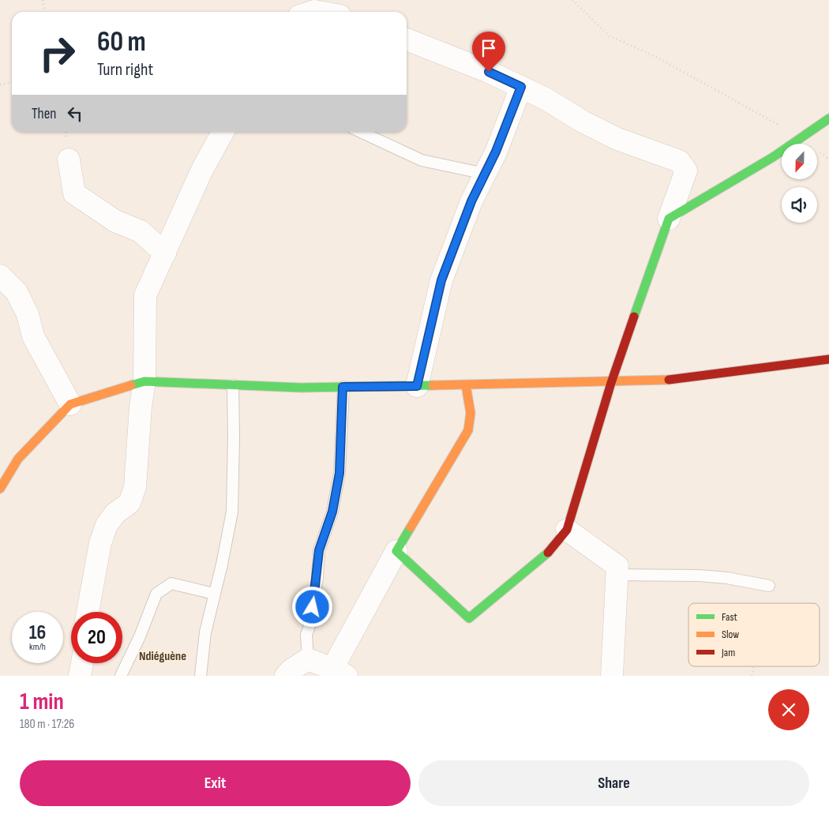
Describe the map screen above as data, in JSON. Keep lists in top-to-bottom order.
{
  "districts": ["Ndiéguène"],
  "legend": ["Fast", "Slow", "Jam"],
  "north": "bottom",
  "page": {
    "turn": ["60 m", "Turn right"],
    "then": "Then",
    "speed": "16 km/h",
    "limit": "20",
    "heading": ["1 min", "180 m · 17:26"],
    "buttons": ["Exit", "Share"]
  }
}
